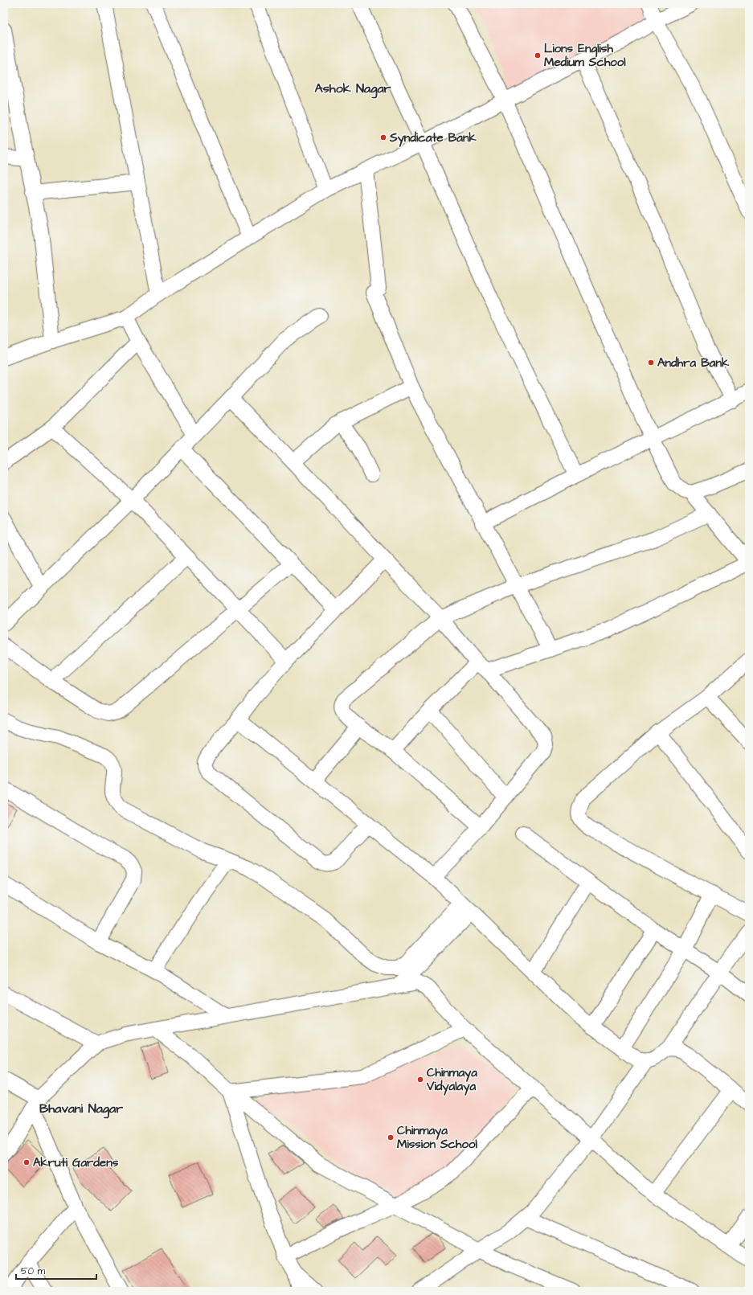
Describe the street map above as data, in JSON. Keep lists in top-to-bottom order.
{
  "districts": ["Ashok Nagar", "Bhavani Nagar"],
  "places": [
    "Lions English Medium School",
    "Syndicate Bank",
    "Andhra Bank",
    "Chinmaya Vidyalaya",
    "Chinmaya Mission School",
    "Akruti Gardens"
  ],
  "scale_bar": "50 m"
}
